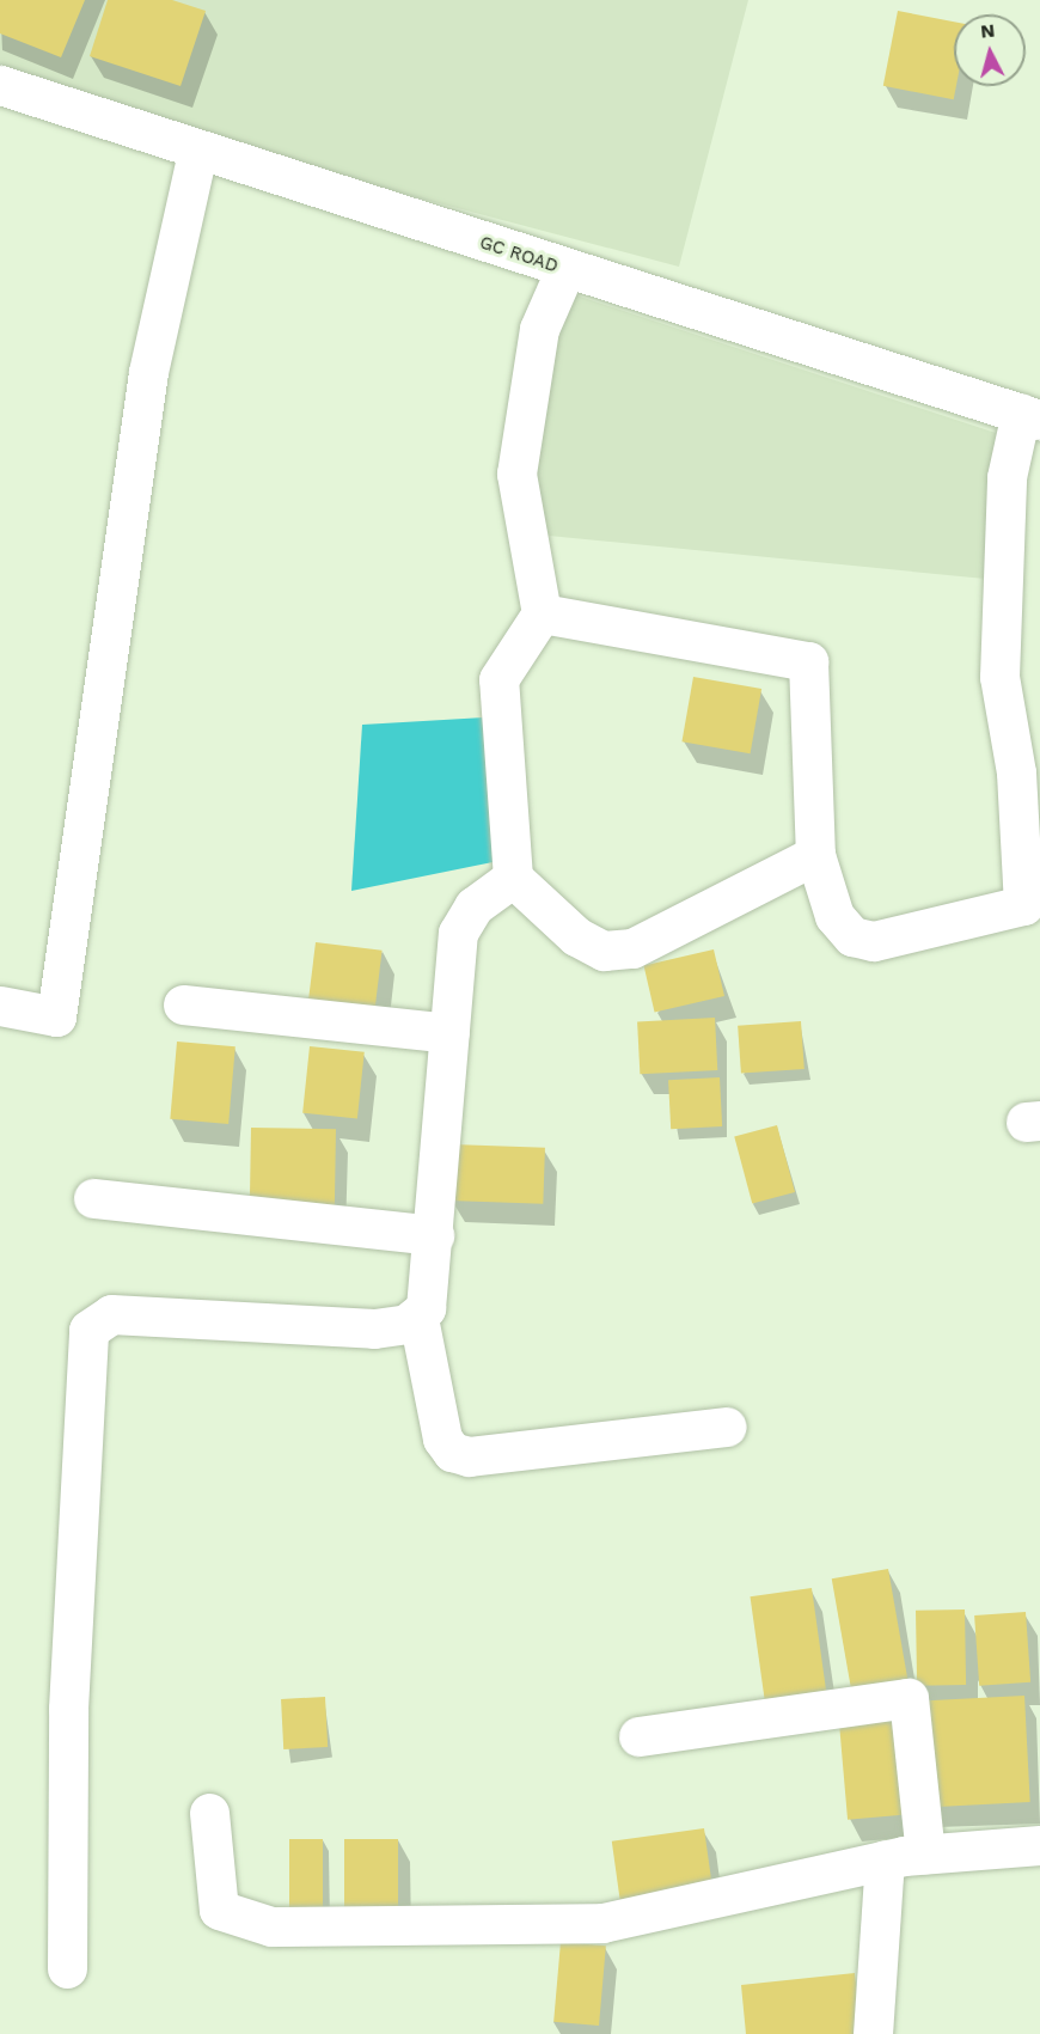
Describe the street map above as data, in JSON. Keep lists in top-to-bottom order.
{
  "streets": {
    "street": ["GC ROAD"]
  },
  "north": "top"
}
